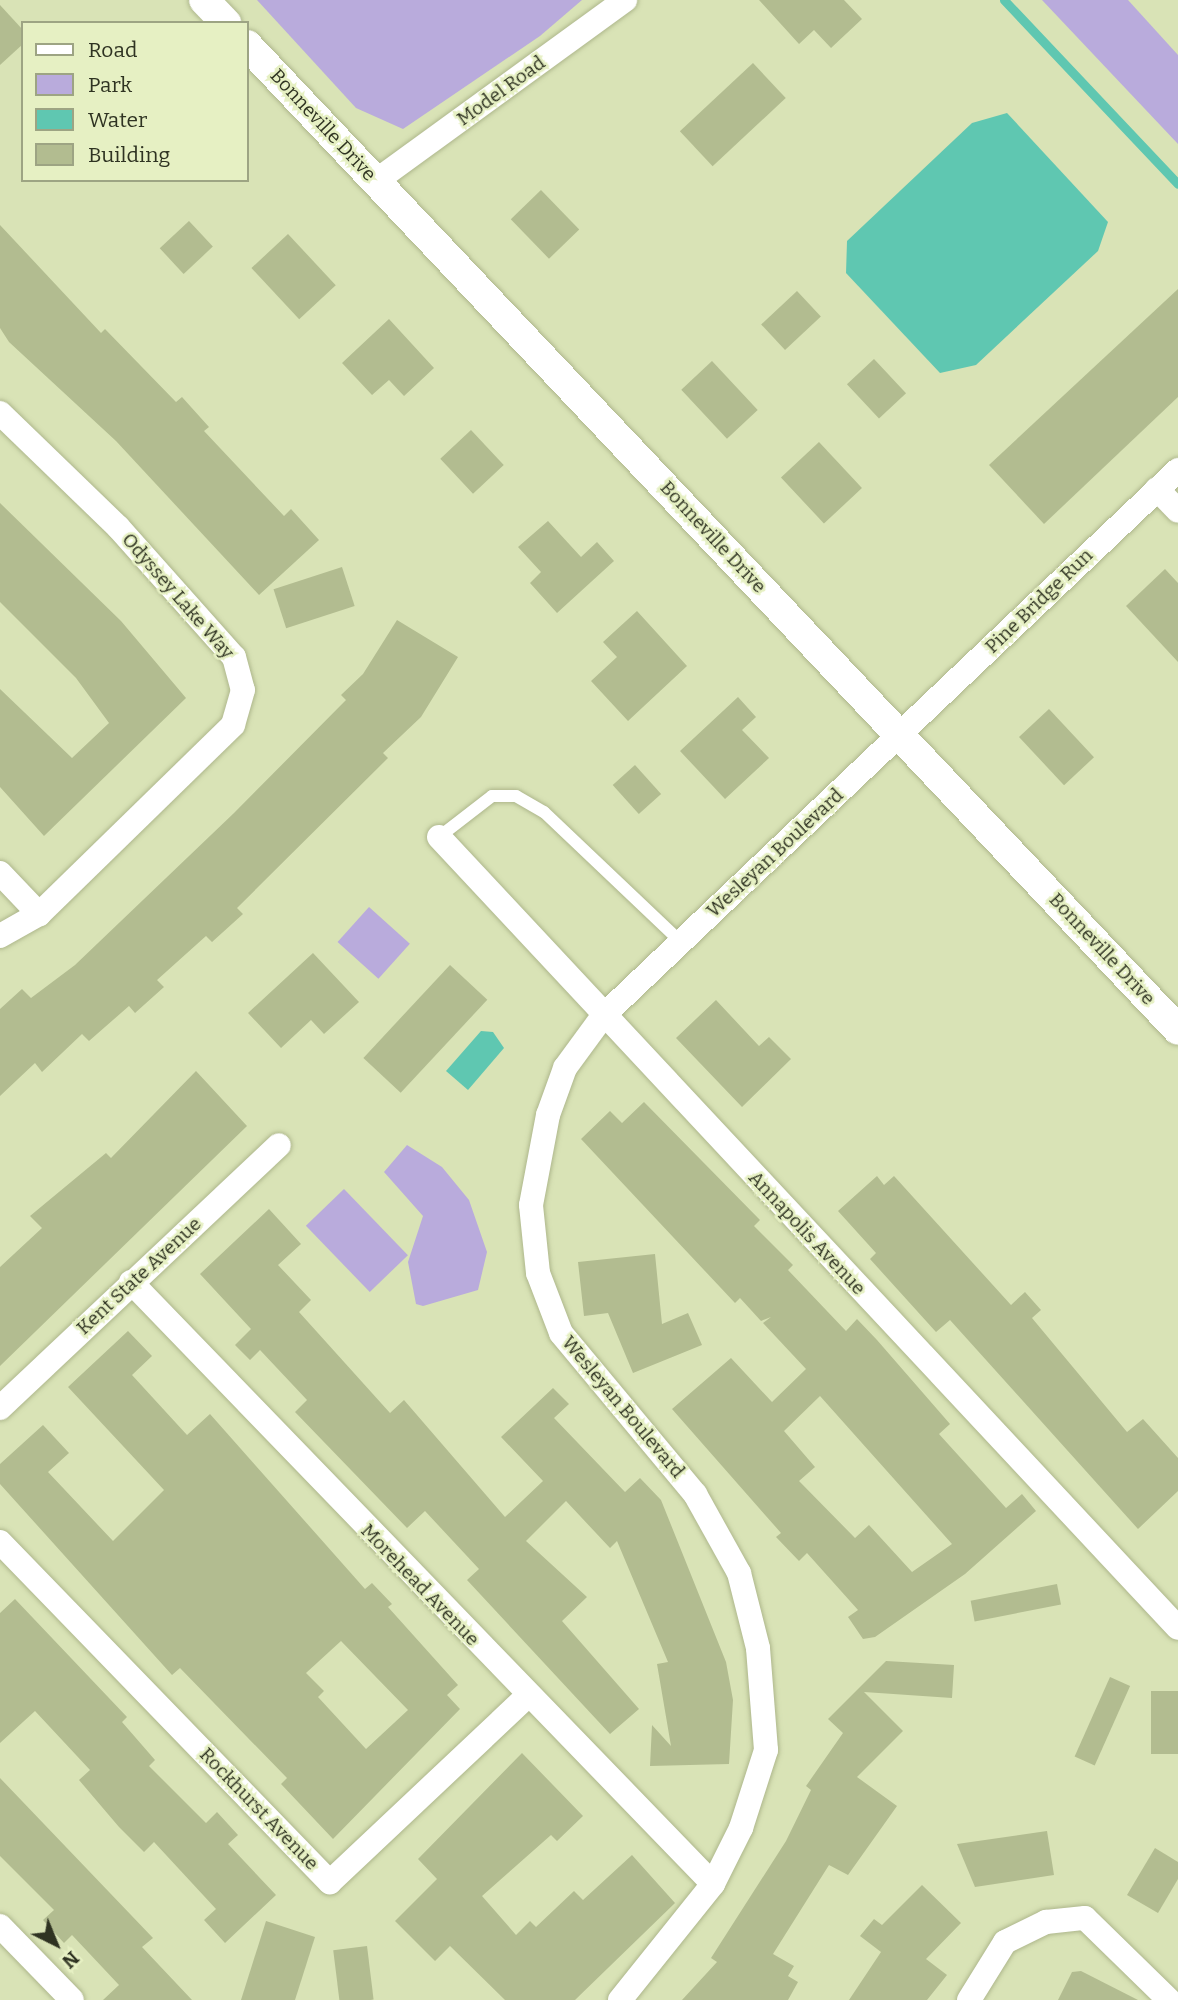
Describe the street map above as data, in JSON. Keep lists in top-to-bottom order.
{
  "streets": {
    "street": [
      "Model Road",
      "Bonneville Drive",
      "Odyssey Lake Way",
      "Pine Bridge Run",
      "Wesleyan Boulevard",
      "Annapolis Avenue",
      "Kent State Avenue",
      "Morehead Avenue",
      "Rockhurst Avenue"
    ]
  },
  "crossings": [
    ["Model Road", "Bonneville Drive"],
    ["Bonneville Drive", "Pine Bridge Run"],
    ["Bonneville Drive", "Wesleyan Boulevard"],
    ["Pine Bridge Run", "Wesleyan Boulevard"],
    ["Wesleyan Boulevard", "Annapolis Avenue"],
    ["Wesleyan Boulevard", "Morehead Avenue"],
    ["Kent State Avenue", "Morehead Avenue"],
    ["Morehead Avenue", "Rockhurst Avenue"]
  ],
  "legend": [
    "Road",
    "Park",
    "Water",
    "Building"
  ],
  "north": "bottom right"
}
